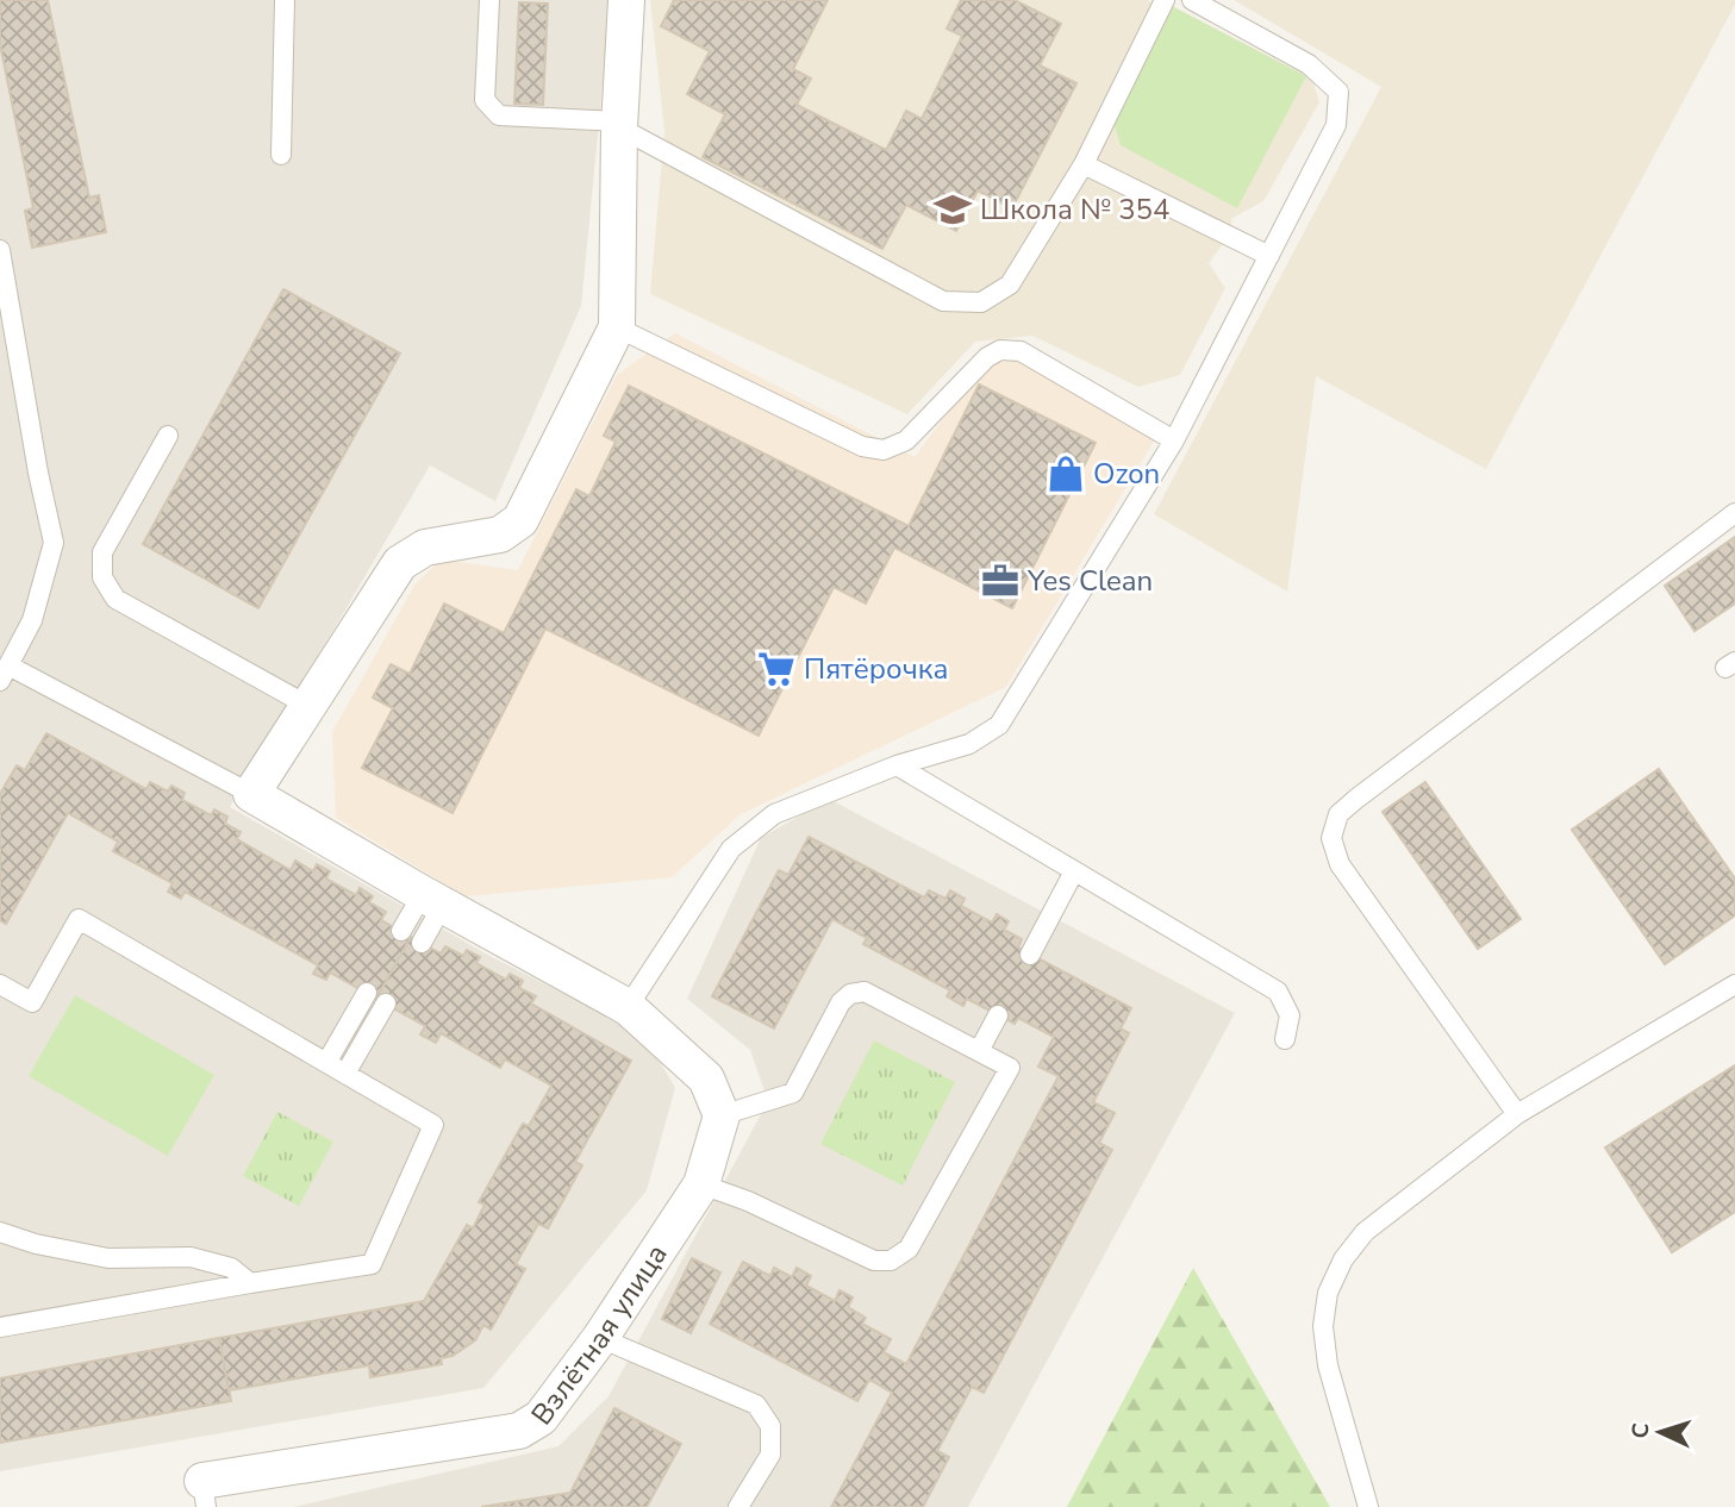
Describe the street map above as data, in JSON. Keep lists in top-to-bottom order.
{
  "streets": {
    "street": ["Взлётная улица"]
  },
  "places": {
    "school or university": ["Школа № 354"],
    "shop": ["Ozon"],
    "office": ["Yes Clean"],
    "supermarket": ["Пятёрочка"]
  },
  "north": "left"
}
